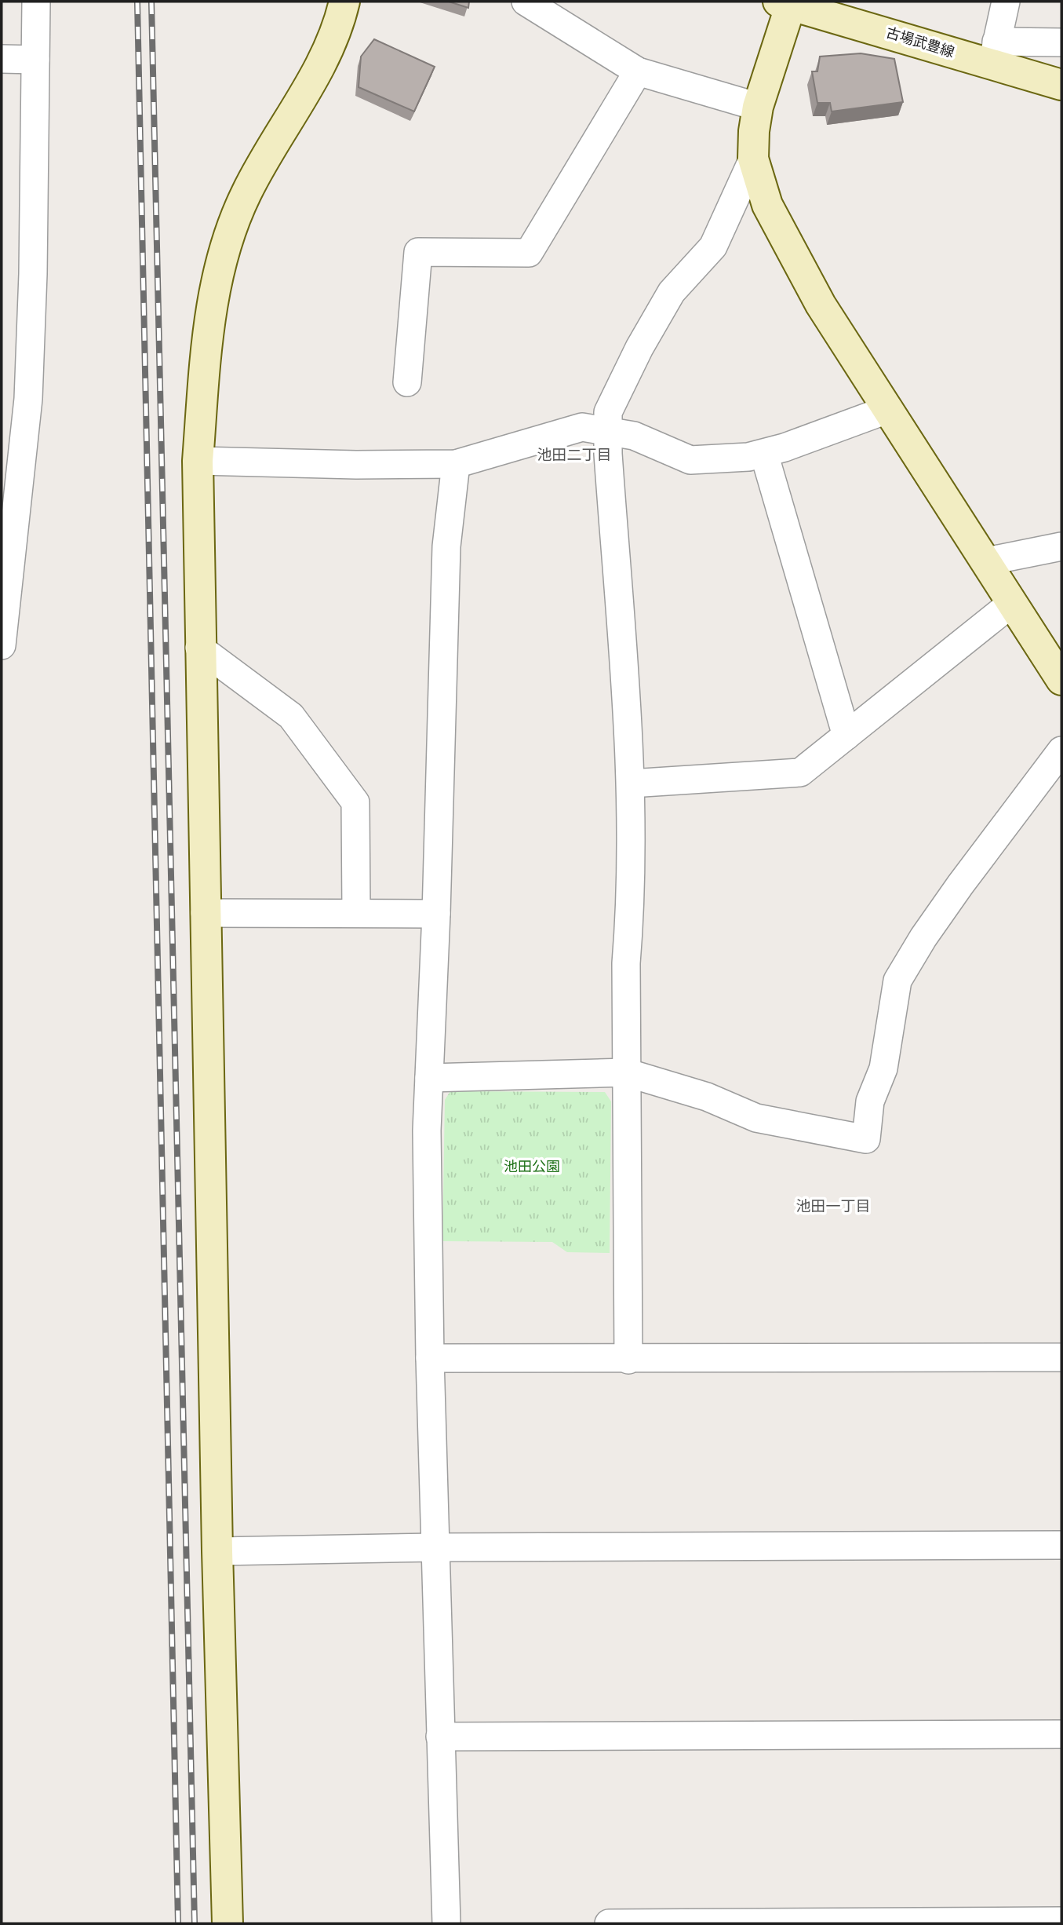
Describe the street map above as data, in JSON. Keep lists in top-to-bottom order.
{
  "streets": {
    "street": ["古場武豊線"]
  },
  "districts": ["池田二丁目", "池田一丁目"],
  "parks": ["池田公園"]
}
